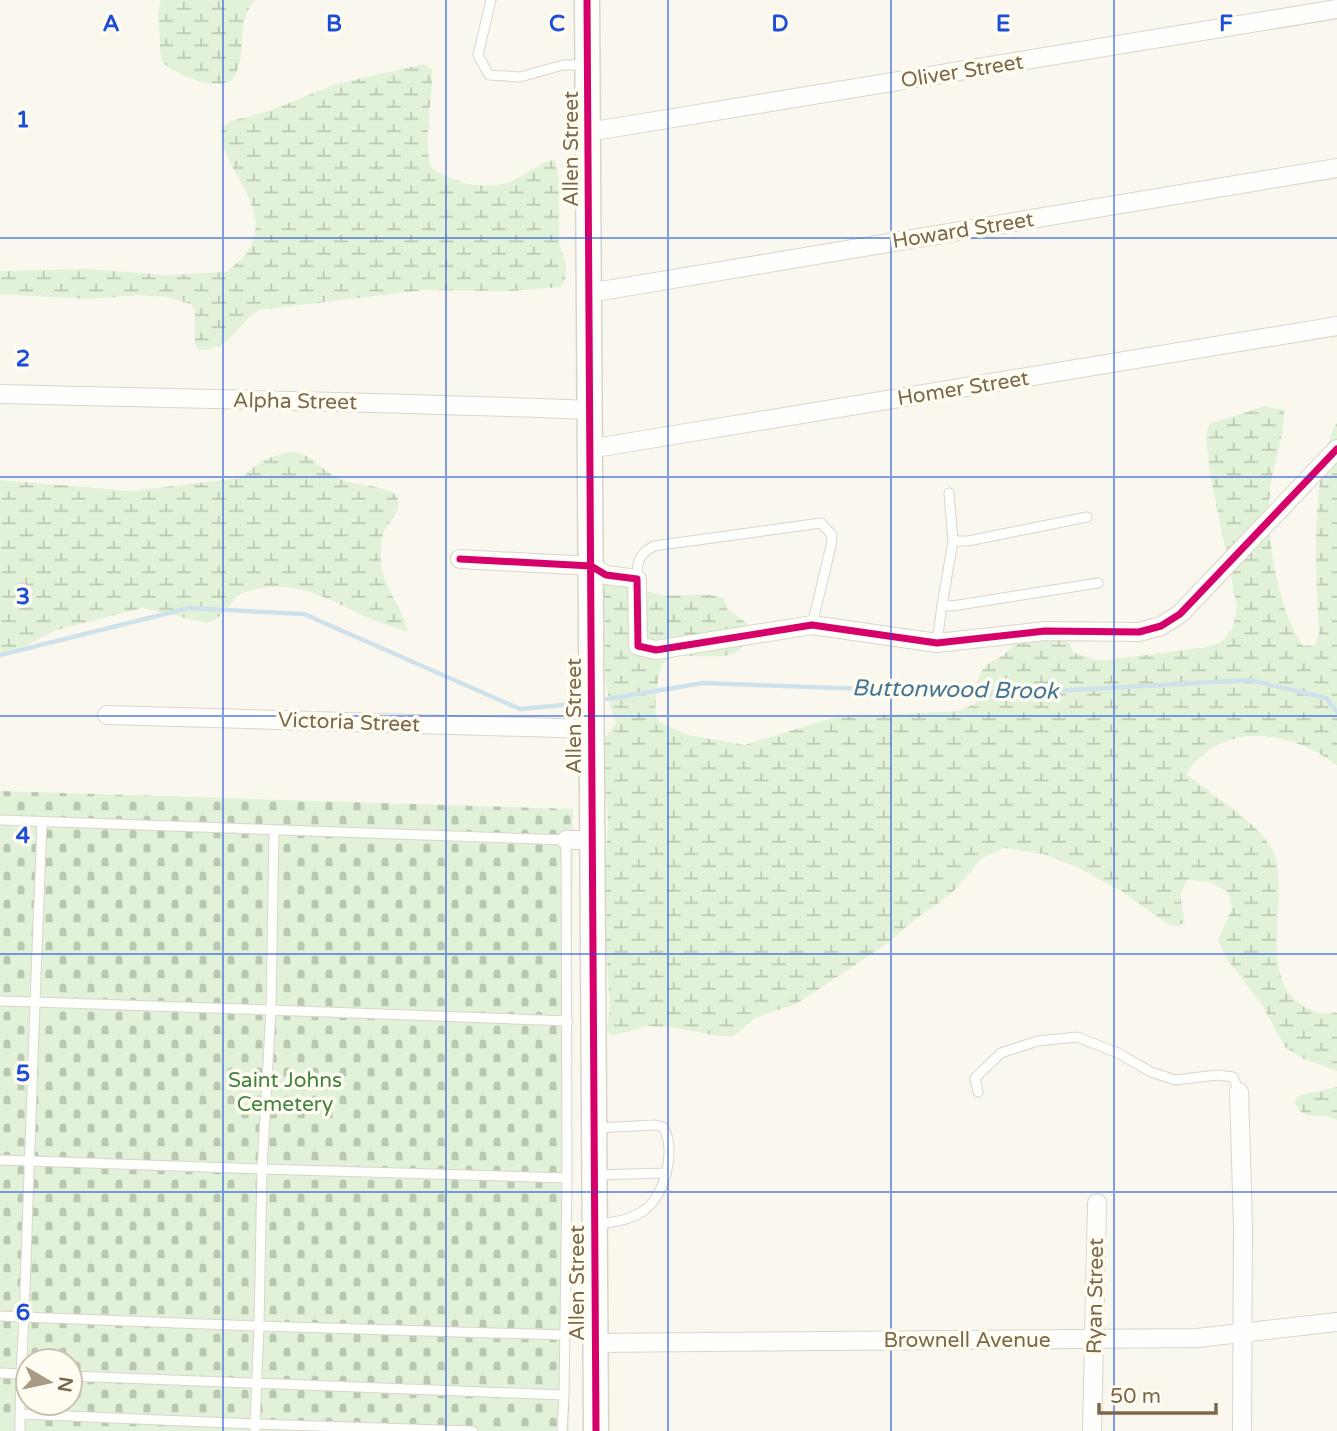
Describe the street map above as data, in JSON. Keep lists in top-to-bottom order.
{
  "streets": {
    "street": [
      "Oliver Street",
      "Allen Street",
      "Howard Street",
      "Homer Street",
      "Alpha Street",
      "Victoria Street",
      "Ryan Street",
      "Brownell Avenue"
    ]
  },
  "crossings": [
    ["Oliver Street", "Allen Street"],
    ["Allen Street", "Howard Street"],
    ["Allen Street", "Homer Street"],
    ["Allen Street", "Alpha Street"],
    ["Allen Street", "Victoria Street"],
    ["Allen Street", "Brownell Avenue"],
    ["Ryan Street", "Brownell Avenue"]
  ],
  "water": ["Buttonwood Brook"],
  "parks": ["Saint Johns Cemetery"],
  "scale_bar": "50 m",
  "north": "right",
  "grid": {
    "columns": [
      "A",
      "B",
      "C",
      "D",
      "E",
      "F"
    ],
    "rows": [
      "1",
      "2",
      "3",
      "4",
      "5",
      "6"
    ]
  }
}
